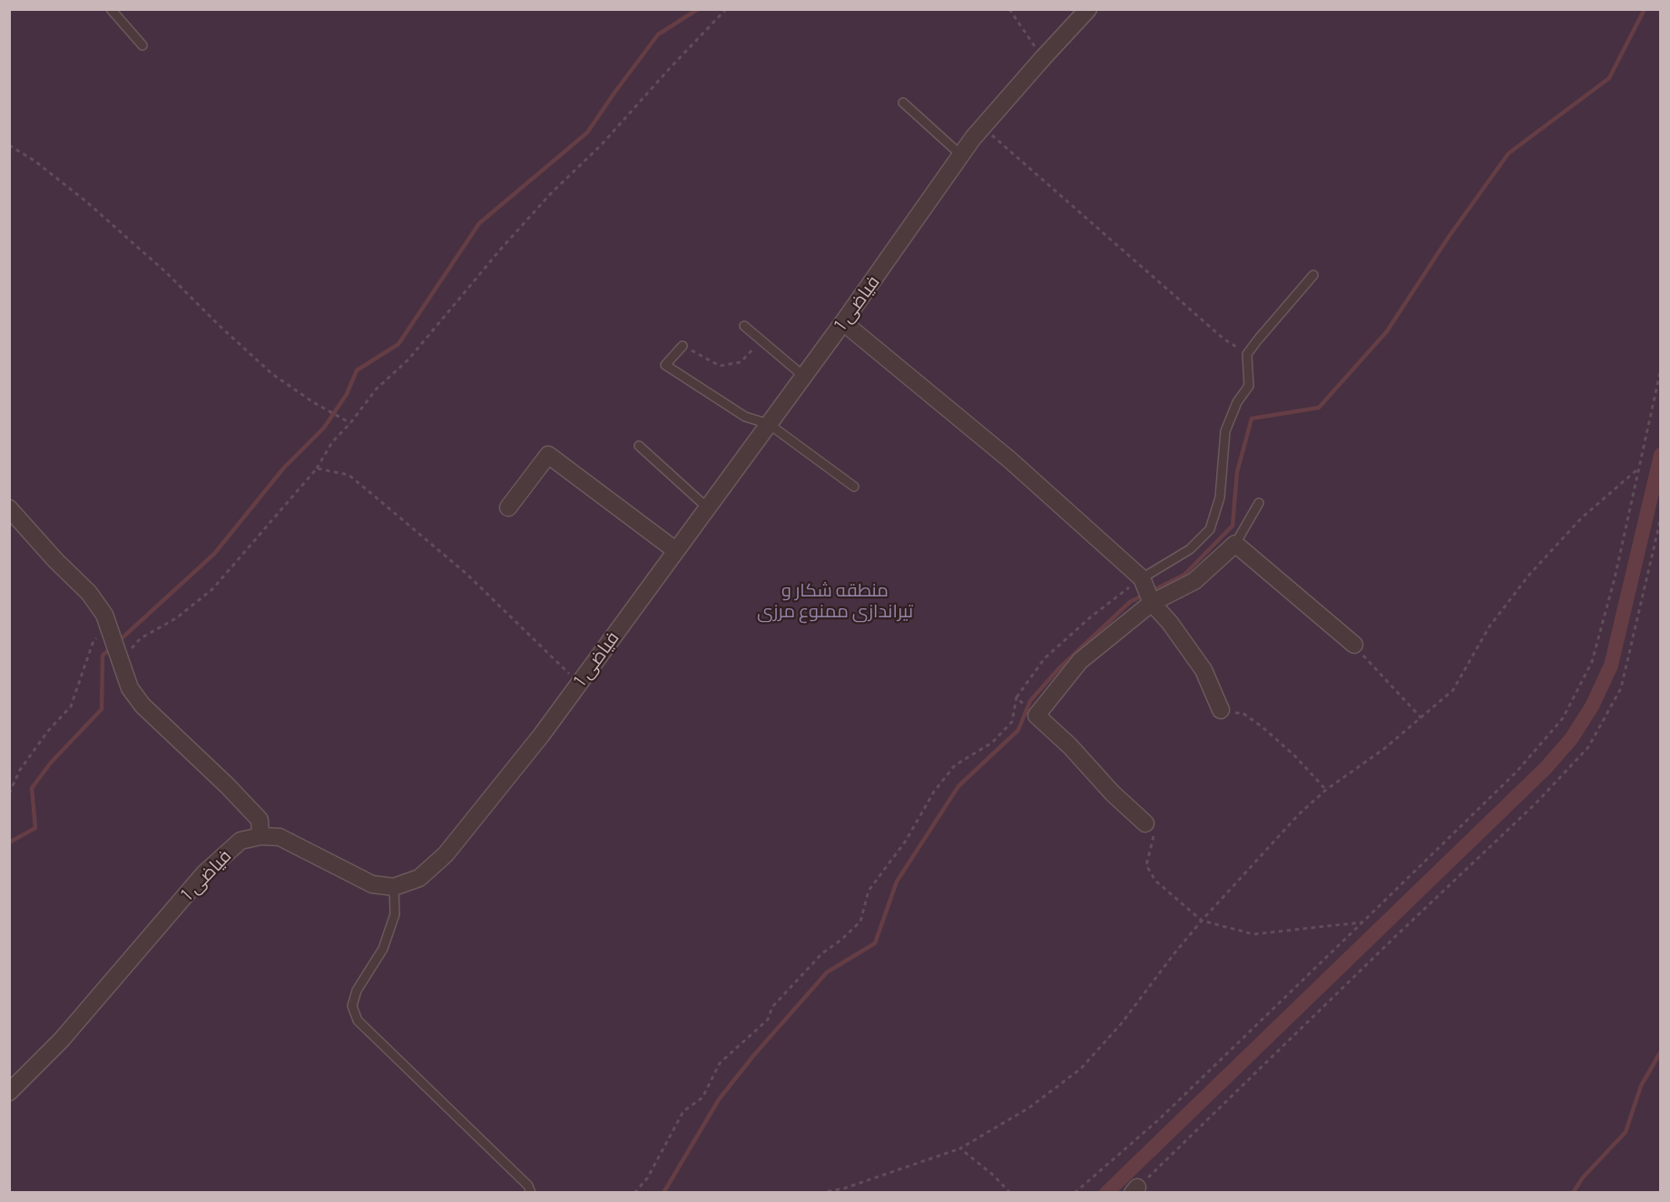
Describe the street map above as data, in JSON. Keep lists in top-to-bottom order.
{
  "streets": {
    "street": ["فیاضی 1"]
  },
  "parks": ["منطقه شکار و تیراندازی ممنوع مرزی"]
}
